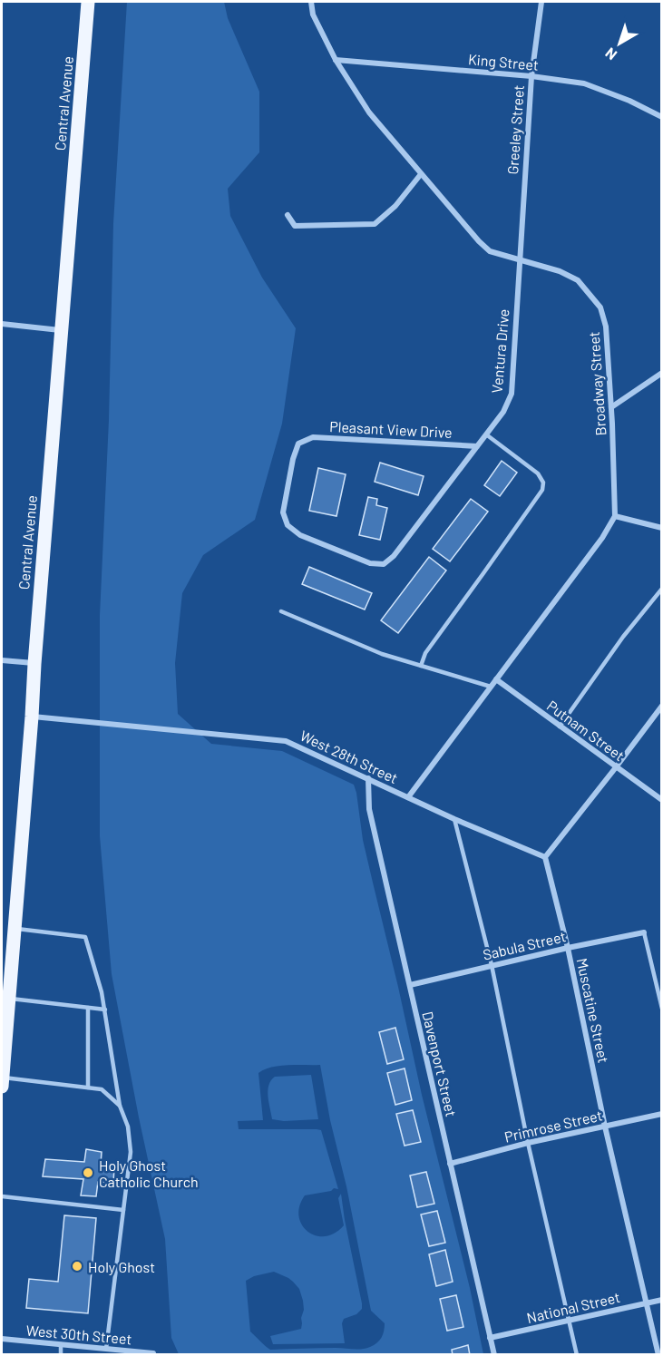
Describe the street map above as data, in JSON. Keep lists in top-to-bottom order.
{
  "streets": {
    "main road": ["Central Avenue"],
    "street": [
      "King Street",
      "Greeley Street",
      "Ventura Drive",
      "Broadway Street",
      "Pleasant View Drive",
      "Putnam Street",
      "West 28th Street",
      "Sabula Street",
      "Muscatine Street",
      "Davenport Street",
      "Primrose Street",
      "National Street",
      "West 30th Street"
    ]
  },
  "crossings": [
    ["King Street", "Greeley Street"],
    ["King Street", "Broadway Street"],
    ["Central Avenue", "West 28th Street"],
    ["Greeley Street", "Ventura Drive"],
    ["Greeley Street", "Broadway Street"],
    ["Ventura Drive", "Broadway Street"],
    ["Ventura Drive", "Pleasant View Drive"],
    ["West 28th Street", "Muscatine Street"],
    ["West 28th Street", "Davenport Street"],
    ["Sabula Street", "Muscatine Street"],
    ["Sabula Street", "Davenport Street"],
    ["Muscatine Street", "Primrose Street"],
    ["Muscatine Street", "National Street"],
    ["Davenport Street", "Primrose Street"],
    ["Davenport Street", "National Street"]
  ],
  "places": ["Holy Ghost Catholic Church", "Holy Ghost"],
  "north": "bottom left"
}
